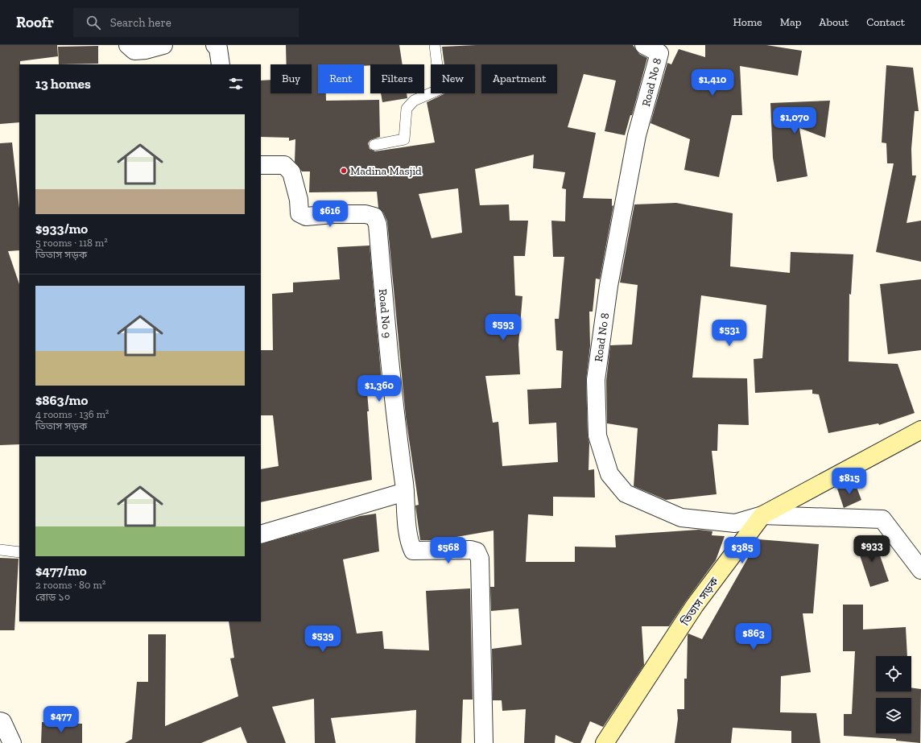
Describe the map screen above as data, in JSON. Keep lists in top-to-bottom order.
{
  "streets": {
    "street": ["Road No 8", "Road No 9", "তিতাস সড়ক"]
  },
  "crossings": [
    ["Road No 8", "তিতাস সড়ক"]
  ],
  "places": ["Madina Masjid"],
  "page": {
    "header": "Roofr",
    "search": "Search here",
    "nav": [
      "Home",
      "Map",
      "About",
      "Contact"
    ],
    "chip": [
      "Buy",
      "Rent",
      "Filters",
      "New",
      "Apartment"
    ],
    "heading": "13 homes",
    "price": [
      "$1,410",
      "$1,070",
      "$616",
      "$593",
      "$531",
      "$1,360",
      "$815",
      "$933",
      "$568",
      "$385",
      "$863",
      "$539",
      "$477"
    ],
    "list": [
      {
        "name": "$933/mo",
        "note": "5 rooms · 118 m² · তিতাস সড়ক"
      },
      {
        "name": "$863/mo",
        "note": "4 rooms · 136 m² · তিতাস সড়ক"
      },
      {
        "name": "$477/mo",
        "note": "2 rooms · 80 m² · রোড ১০"
      }
    ]
  }
}
